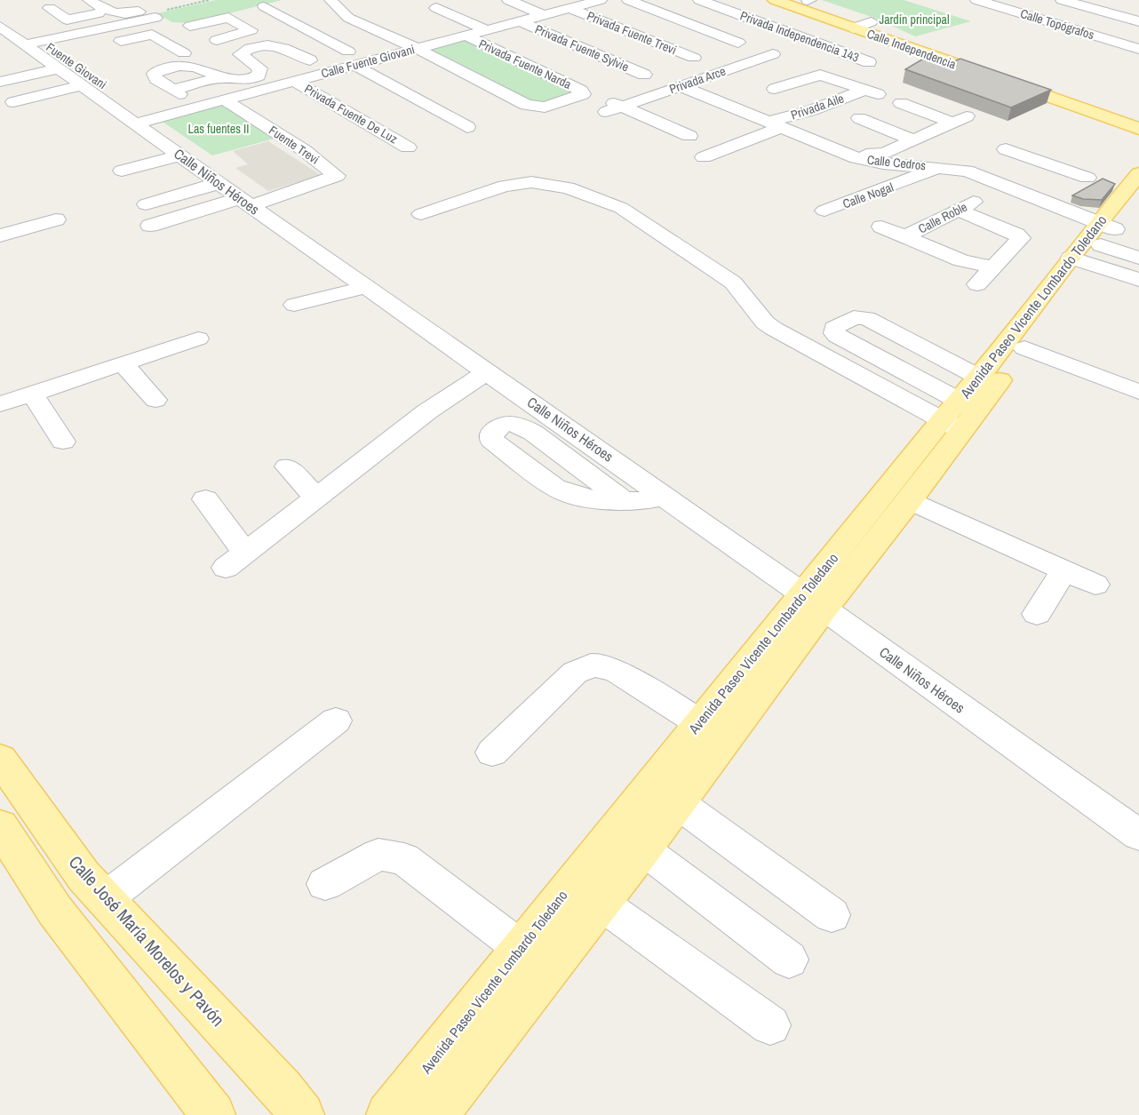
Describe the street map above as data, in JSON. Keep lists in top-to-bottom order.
{
  "streets": {
    "main road": ["Calle Independencia", "Avenida Paseo Vicente Lombardo Toledano", "Calle José María Morelos y Pavón"],
    "street": [
      "Calle Topógrafos",
      "Privada Fuente Trevi",
      "Privada Independencia 143",
      "Privada Fuente Sylvie",
      "Calle Fuente Giovani",
      "Privada Fuente Narda",
      "Fuente Giovani",
      "Privada Arce",
      "Privada Aile",
      "Privada Fuente De Luz",
      "Fuente Trevi",
      "Calle Cedros",
      "Calle Niños Héroes",
      "Calle Nogal",
      "Calle Roble"
    ]
  },
  "crossings": [
    ["Privada Fuente Trevi", "Calle Fuente Giovani"],
    ["Privada Fuente Sylvie", "Calle Fuente Giovani"],
    ["Calle Fuente Giovani", "Privada Fuente Narda"],
    ["Calle Fuente Giovani", "Fuente Giovani"],
    ["Calle Fuente Giovani", "Privada Fuente De Luz"],
    ["Calle Fuente Giovani", "Fuente Trevi"],
    ["Calle Fuente Giovani", "Calle Niños Héroes"],
    ["Fuente Giovani", "Calle Niños Héroes"],
    ["Privada Arce", "Calle Cedros"],
    ["Privada Aile", "Calle Cedros"],
    ["Fuente Trevi", "Calle Niños Héroes"],
    ["Calle Cedros", "Calle Nogal"],
    ["Calle Cedros", "Calle Roble"],
    ["Calle Cedros", "Avenida Paseo Vicente Lombardo Toledano"],
    ["Calle Niños Héroes", "Avenida Paseo Vicente Lombardo Toledano"]
  ],
  "parks": ["Jardín principal", "Las fuentes II"]
}
